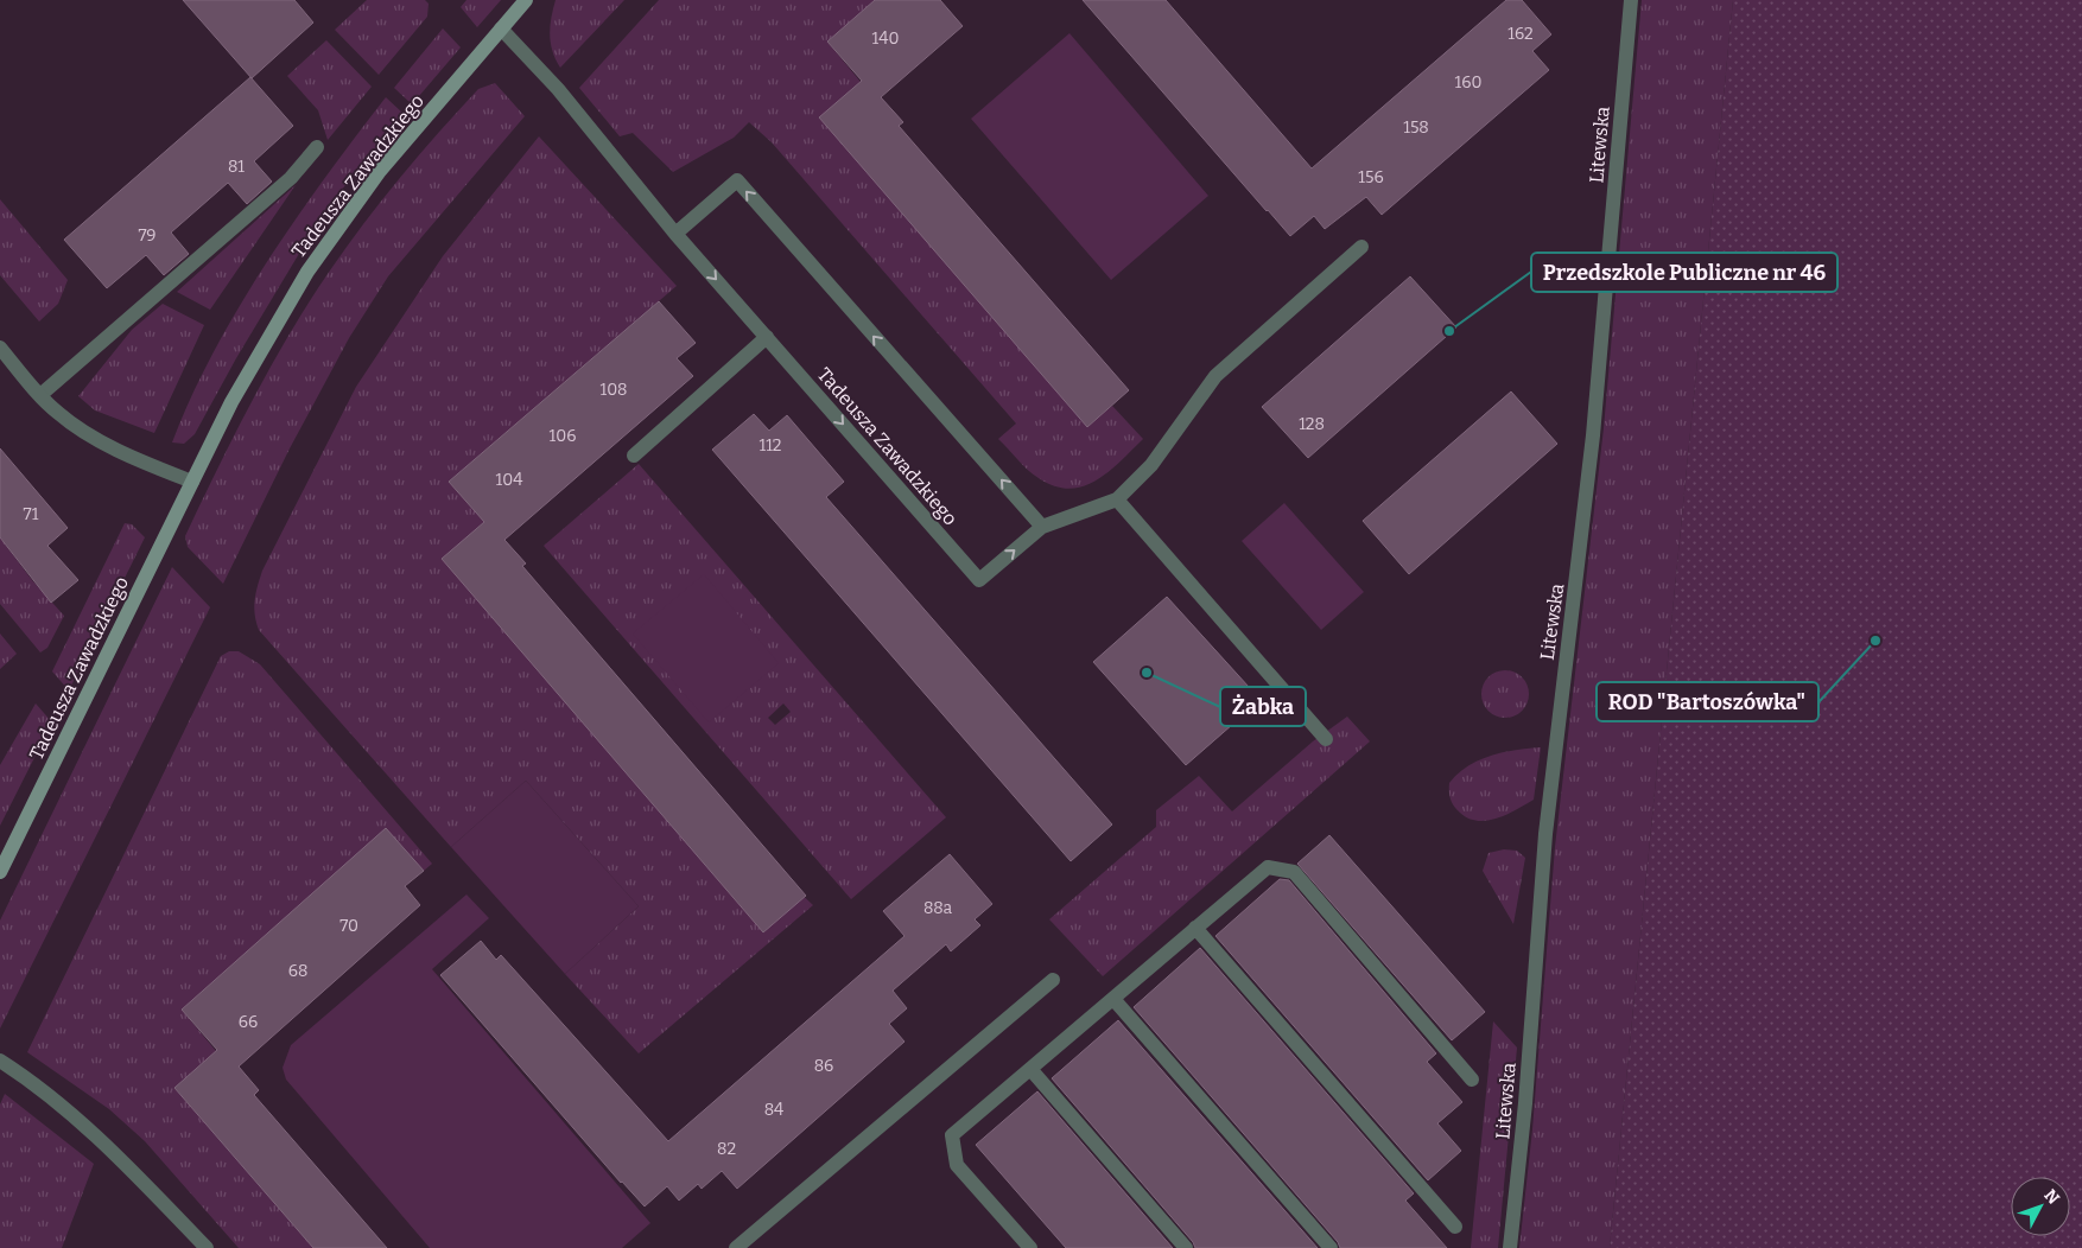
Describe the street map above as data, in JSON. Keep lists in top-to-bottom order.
{
  "streets": {
    "street": ["Litewska", "Tadeusza Zawadzkiego"]
  },
  "places": ["Przedszkole Publiczne nr 46", "ROD \"Bartoszówka\"", "Żabka"],
  "house_numbers": [
    "162",
    "140",
    "160",
    "158",
    "81",
    "156",
    "79",
    "108",
    "128",
    "106",
    "112",
    "104",
    "71",
    "88a",
    "70",
    "68",
    "66",
    "86",
    "84",
    "82"
  ],
  "north": "top right"
}
